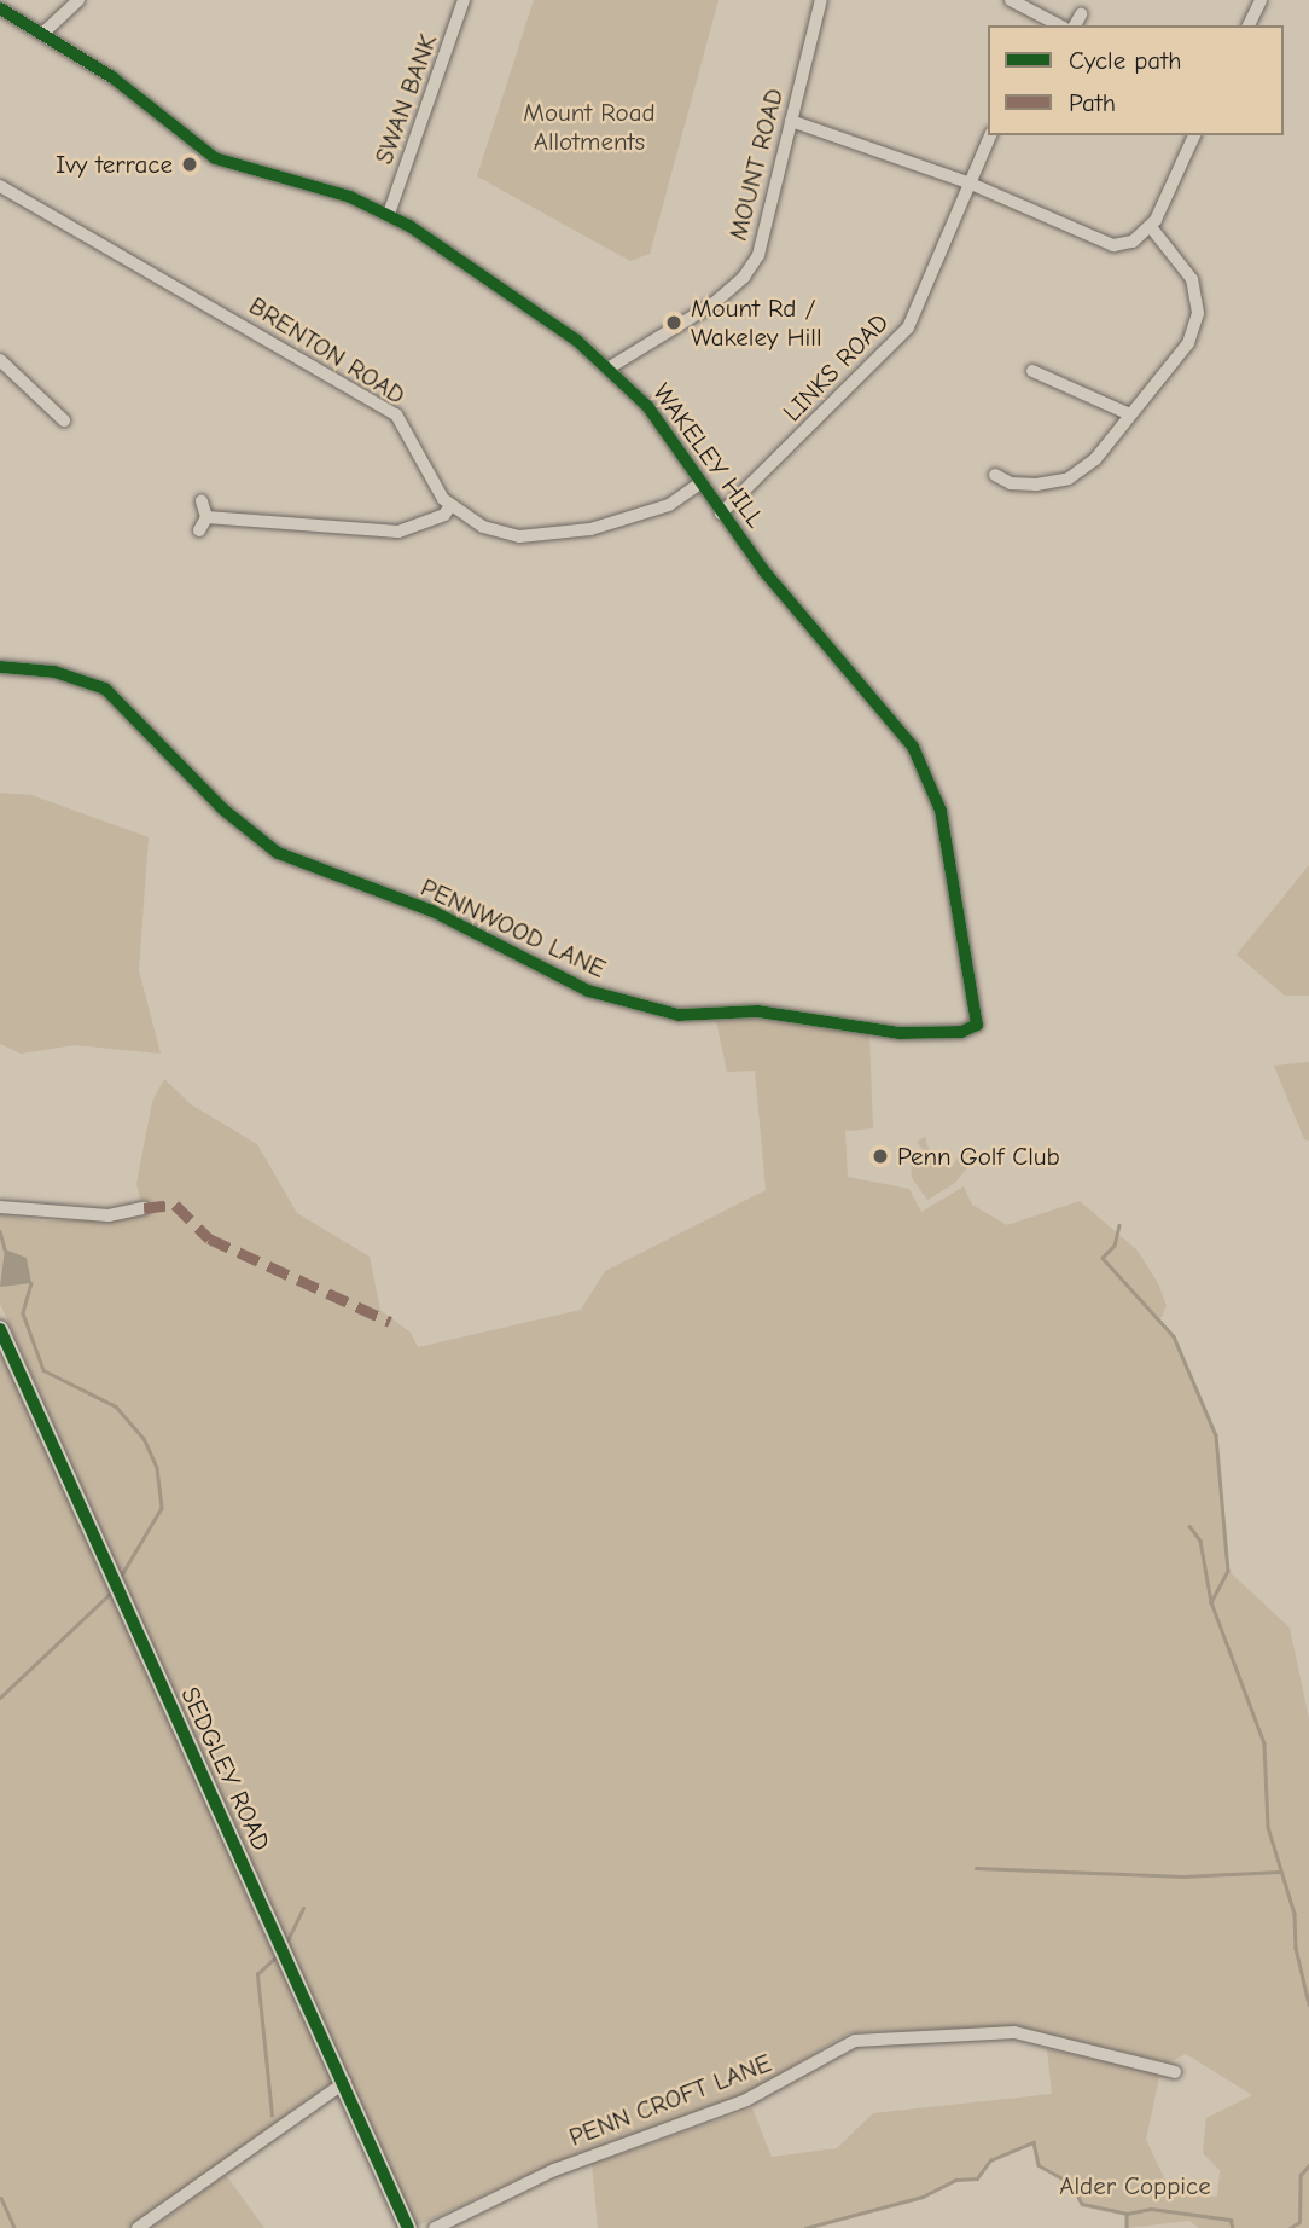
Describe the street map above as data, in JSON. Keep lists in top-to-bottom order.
{
  "streets": {
    "street": [
      "SWAN BANK",
      "MOUNT ROAD",
      "BRENTON ROAD",
      "LINKS ROAD",
      "WAKELEY HILL",
      "PENNWOOD LANE",
      "SEDGLEY ROAD",
      "PENN CROFT LANE"
    ]
  },
  "crossings": [
    ["SWAN BANK", "WAKELEY HILL"],
    ["MOUNT ROAD", "WAKELEY HILL"],
    ["BRENTON ROAD", "WAKELEY HILL"],
    ["LINKS ROAD", "WAKELEY HILL"],
    ["WAKELEY HILL", "PENNWOOD LANE"]
  ],
  "parks": ["Mount Road Allotments", "Alder Coppice"],
  "places": ["Ivy terrace", "Mount Rd / Wakeley Hill", "Penn Golf Club"],
  "legend": ["Cycle path", "Path"]
}
